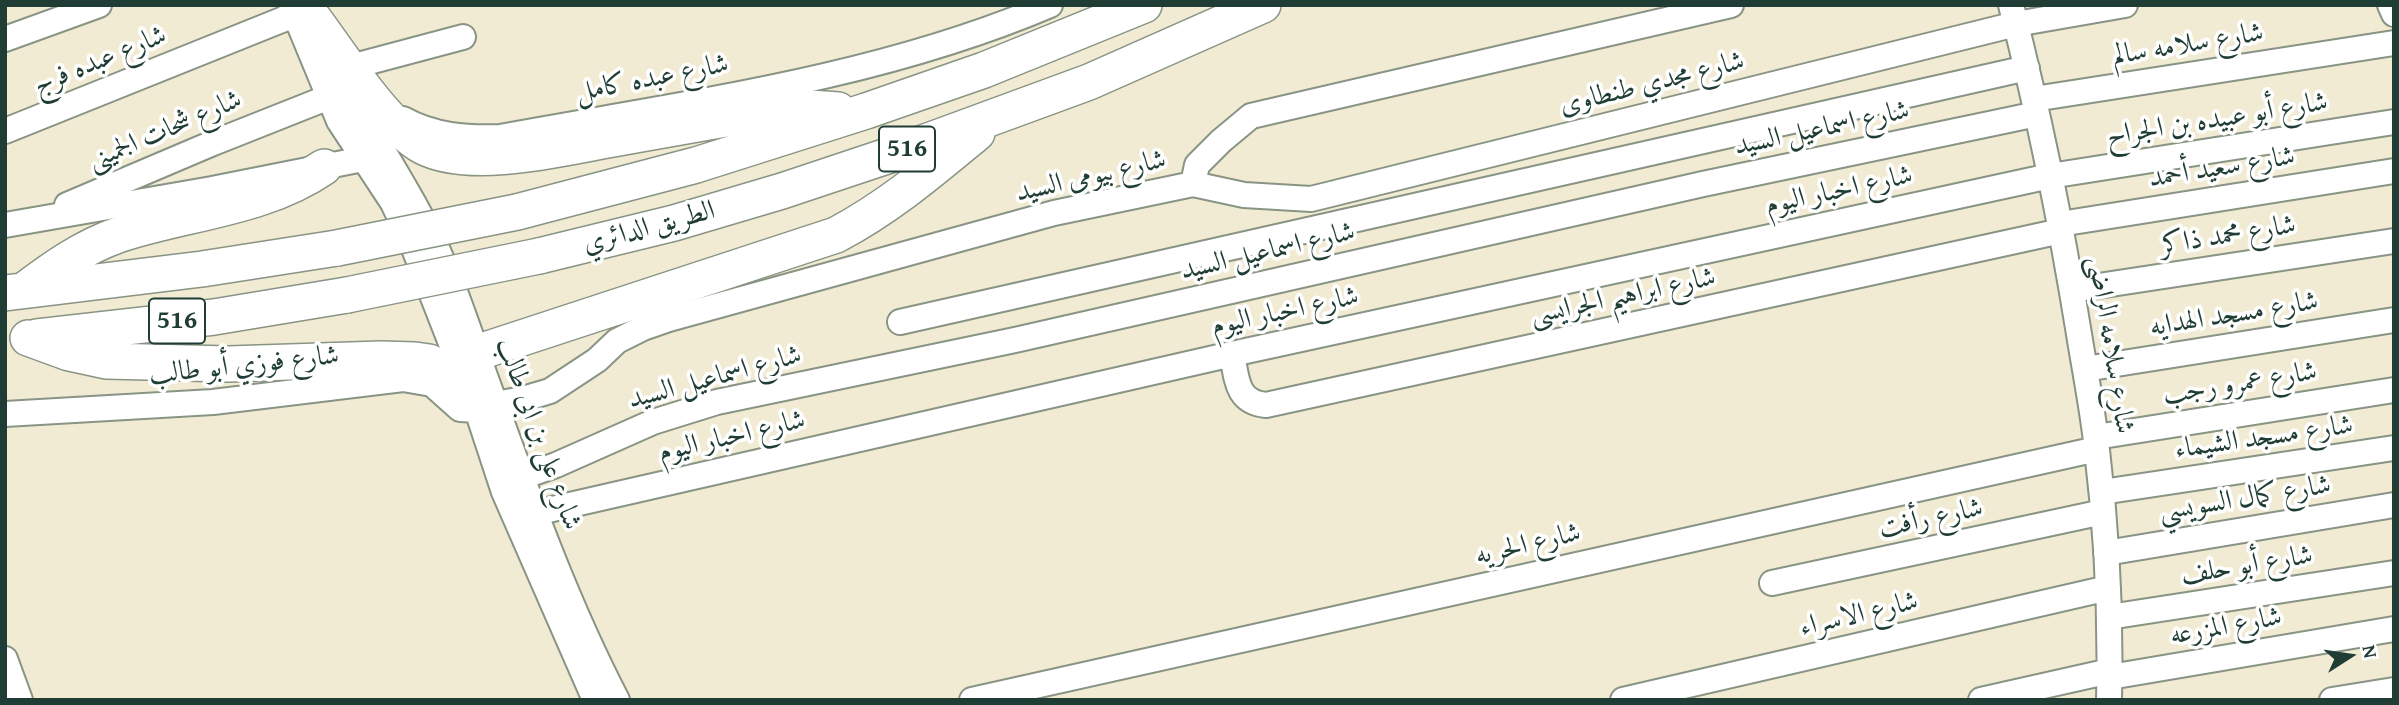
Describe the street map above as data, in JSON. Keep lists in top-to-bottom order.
{
  "streets": {
    "highway": ["516", "الطريق الدائري"],
    "street": [
      "شارع سلامه سالم",
      "شارع عبده فرج",
      "شارع عبده كامل",
      "شارع مجدي طنطاوى",
      "شارع أبو عبيده بن الجراح",
      "شارع اسماعيل السيد",
      "شارع شحات الجمينى",
      "شارع سعيد أحمد",
      "شارع بيومى السيد",
      "شارع اخبار اليوم",
      "شارع محمد ذاكر",
      "شارع ابراهيم الجرايسى",
      "شارع مسجد الهدايه",
      "شارع سلامه الراضى",
      "شارع فوزي أبو طالب",
      "شارع عمرو رجب",
      "شارع على بن ابى طالب",
      "شارع مسجد الشيماء",
      "شارع كمال السويسي",
      "شارع رأفت",
      "شارع الحريه",
      "شارع أبو حلف",
      "شارع الاسراء",
      "شارع المزرعه"
    ]
  },
  "crossings": [
    ["شارع سلامه سالم", "شارع اسماعيل السيد"],
    ["شارع سلامه سالم", "شارع سلامه الراضى"],
    ["شارع عبده فرج", "شارع عبده كامل"],
    ["شارع مجدي طنطاوى", "شارع بيومى السيد"],
    ["شارع مجدي طنطاوى", "شارع سلامه الراضى"],
    ["شارع أبو عبيده بن الجراح", "شارع اخبار اليوم"],
    ["شارع أبو عبيده بن الجراح", "شارع سلامه الراضى"],
    ["شارع اسماعيل السيد", "شارع سلامه الراضى"],
    ["شارع اسماعيل السيد", "شارع على بن ابى طالب"],
    ["شارع سعيد أحمد", "شارع ابراهيم الجرايسى"],
    ["شارع سعيد أحمد", "شارع سلامه الراضى"],
    ["شارع بيومى السيد", "شارع فوزي أبو طالب"],
    ["شارع بيومى السيد", "شارع على بن ابى طالب"],
    ["شارع اخبار اليوم", "شارع ابراهيم الجرايسى"],
    ["شارع اخبار اليوم", "شارع سلامه الراضى"],
    ["شارع اخبار اليوم", "شارع على بن ابى طالب"],
    ["شارع محمد ذاكر", "شارع سلامه الراضى"],
    ["شارع ابراهيم الجرايسى", "شارع سلامه الراضى"],
    ["شارع مسجد الهدايه", "شارع سلامه الراضى"],
    ["شارع سلامه الراضى", "شارع عمرو رجب"],
    ["شارع سلامه الراضى", "شارع مسجد الشيماء"],
    ["شارع سلامه الراضى", "شارع كمال السويسي"],
    ["شارع سلامه الراضى", "شارع رأفت"],
    ["شارع سلامه الراضى", "شارع الحريه"],
    ["شارع سلامه الراضى", "شارع أبو حلف"],
    ["شارع سلامه الراضى", "شارع الاسراء"],
    ["شارع سلامه الراضى", "شارع المزرعه"],
    ["شارع فوزي أبو طالب", "شارع على بن ابى طالب"],
    ["شارع عمرو رجب", "شارع الحريه"],
    ["شارع مسجد الشيماء", "شارع رأفت"]
  ],
  "north": "right"
}
